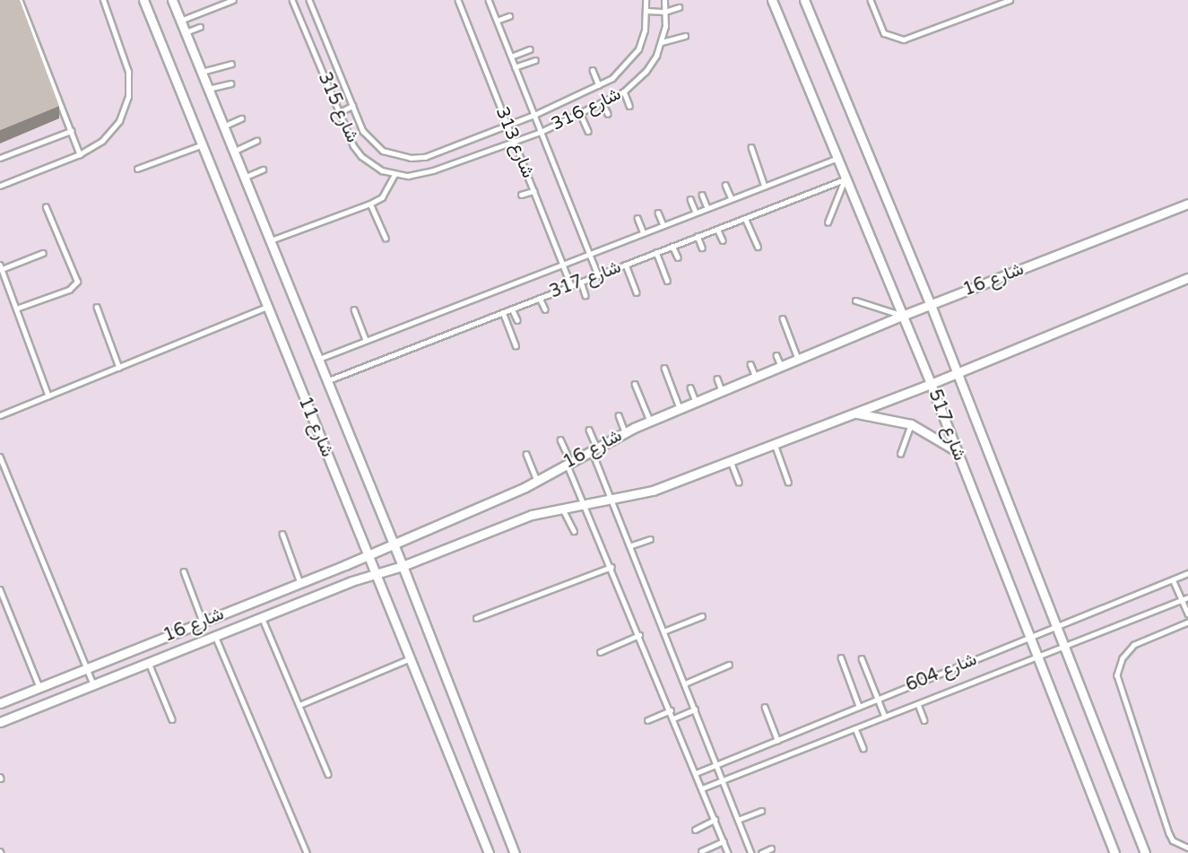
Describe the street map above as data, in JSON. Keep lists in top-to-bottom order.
{
  "streets": {
    "street": ["شارع 16", "شارع 517", "شارع 11"],
    "lane": [
      "شارع 315",
      "شارع 316",
      "شارع 313",
      "شارع 317",
      "شارع 604"
    ]
  },
  "crossings": [
    ["شارع 315", "شارع 316"],
    ["شارع 315", "شارع 313"],
    ["شارع 316", "شارع 313"],
    ["شارع 313", "شارع 317"],
    ["شارع 317", "شارع 517"],
    ["شارع 317", "شارع 11"],
    ["شارع 16", "شارع 517"],
    ["شارع 16", "شارع 11"],
    ["شارع 517", "شارع 604"]
  ]
}
